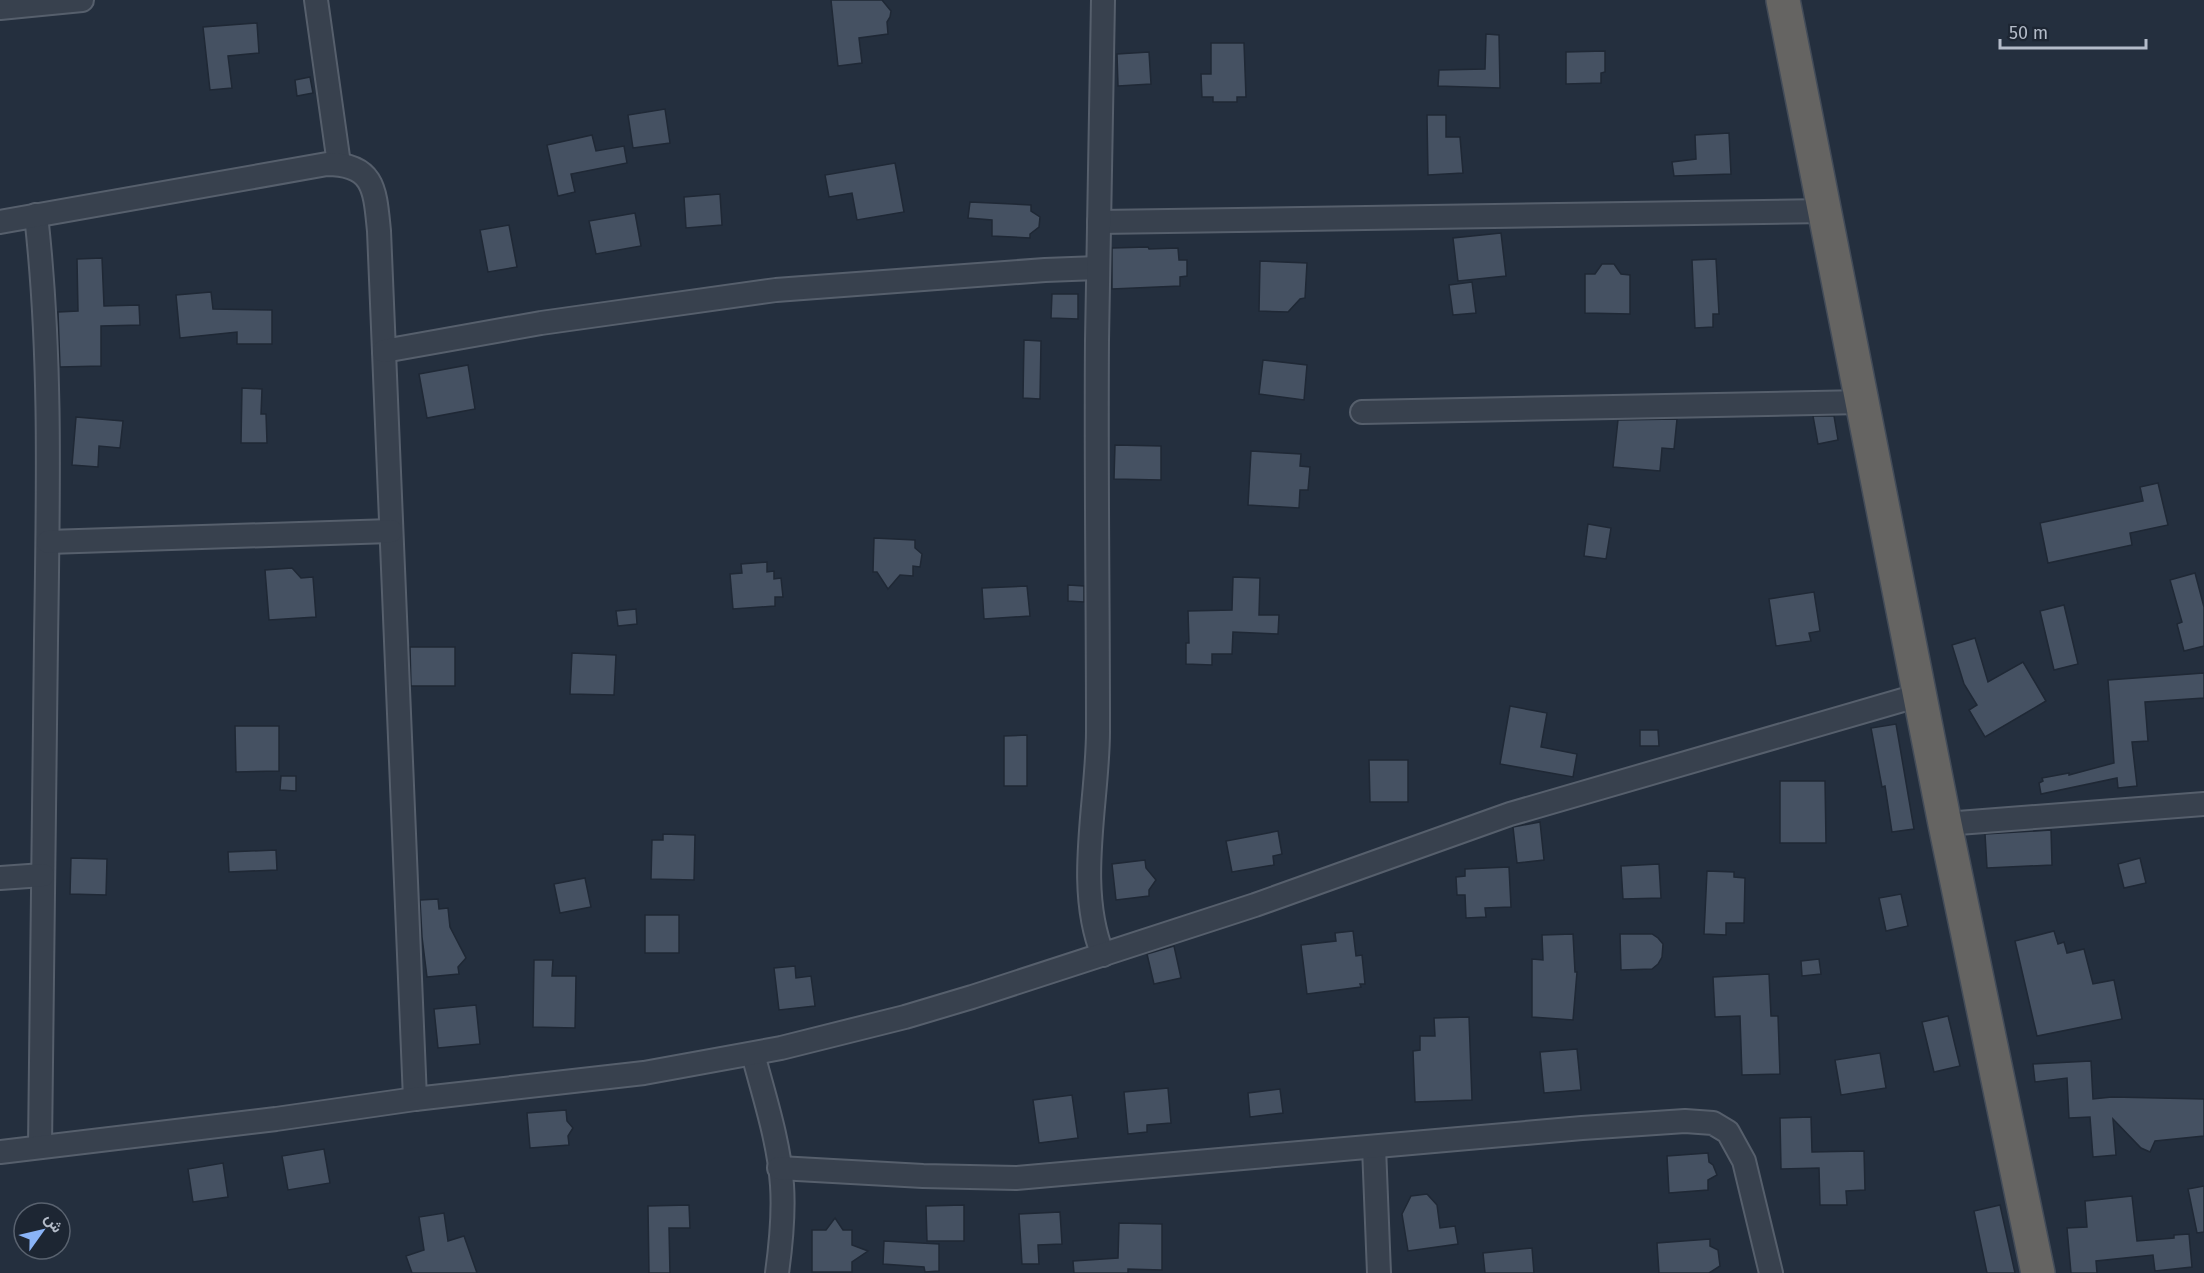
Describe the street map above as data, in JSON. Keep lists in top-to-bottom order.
{
  "scale_bar": "50 m",
  "north": "top right"
}
